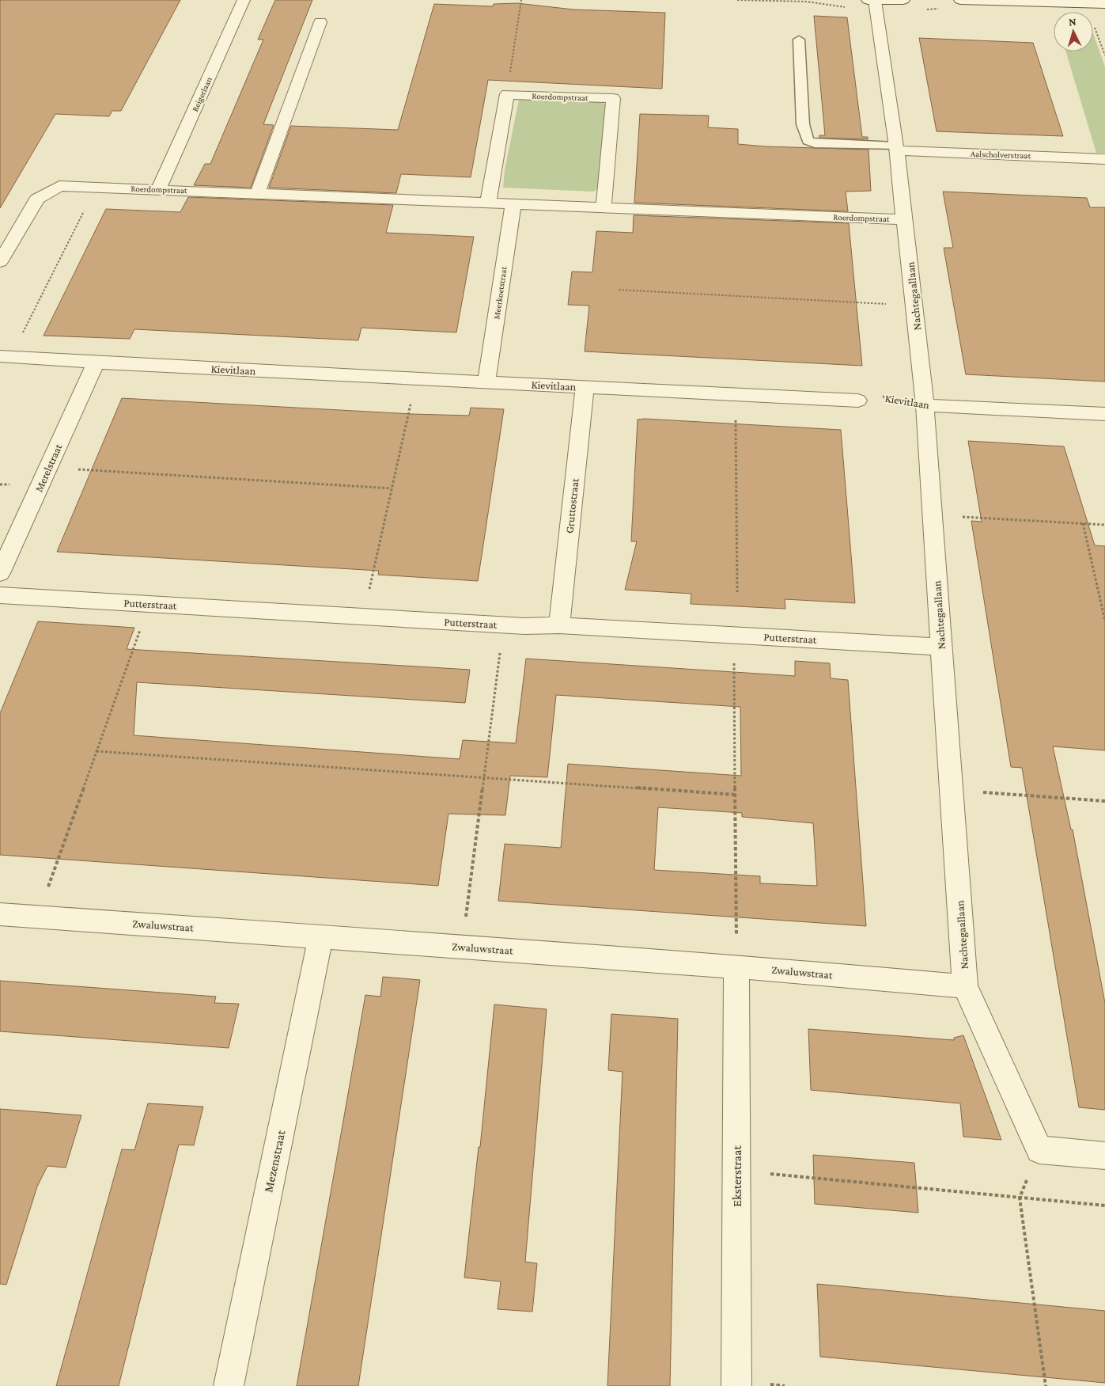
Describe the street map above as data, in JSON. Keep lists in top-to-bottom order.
{
  "streets": {
    "street": [
      "Reigerlaan",
      "Roerdompstraat",
      "Aalscholverstraat",
      "Meerkoetstraat",
      "Nachtegaallaan",
      "Kievitlaan",
      "Merelstraat",
      "Gruttostraat",
      "Putterstraat",
      "Zwaluwstraat",
      "Mezenstraat",
      "Eksterstraat"
    ]
  },
  "crossings": [
    ["Reigerlaan", "Roerdompstraat"],
    ["Roerdompstraat", "Meerkoetstraat"],
    ["Roerdompstraat", "Nachtegaallaan"],
    ["Aalscholverstraat", "Nachtegaallaan"],
    ["Meerkoetstraat", "Kievitlaan"],
    ["Nachtegaallaan", "Kievitlaan"],
    ["Nachtegaallaan", "Putterstraat"],
    ["Nachtegaallaan", "Zwaluwstraat"],
    ["Kievitlaan", "Merelstraat"],
    ["Kievitlaan", "Gruttostraat"],
    ["Gruttostraat", "Putterstraat"],
    ["Zwaluwstraat", "Mezenstraat"],
    ["Zwaluwstraat", "Eksterstraat"]
  ],
  "north": "top"
}
